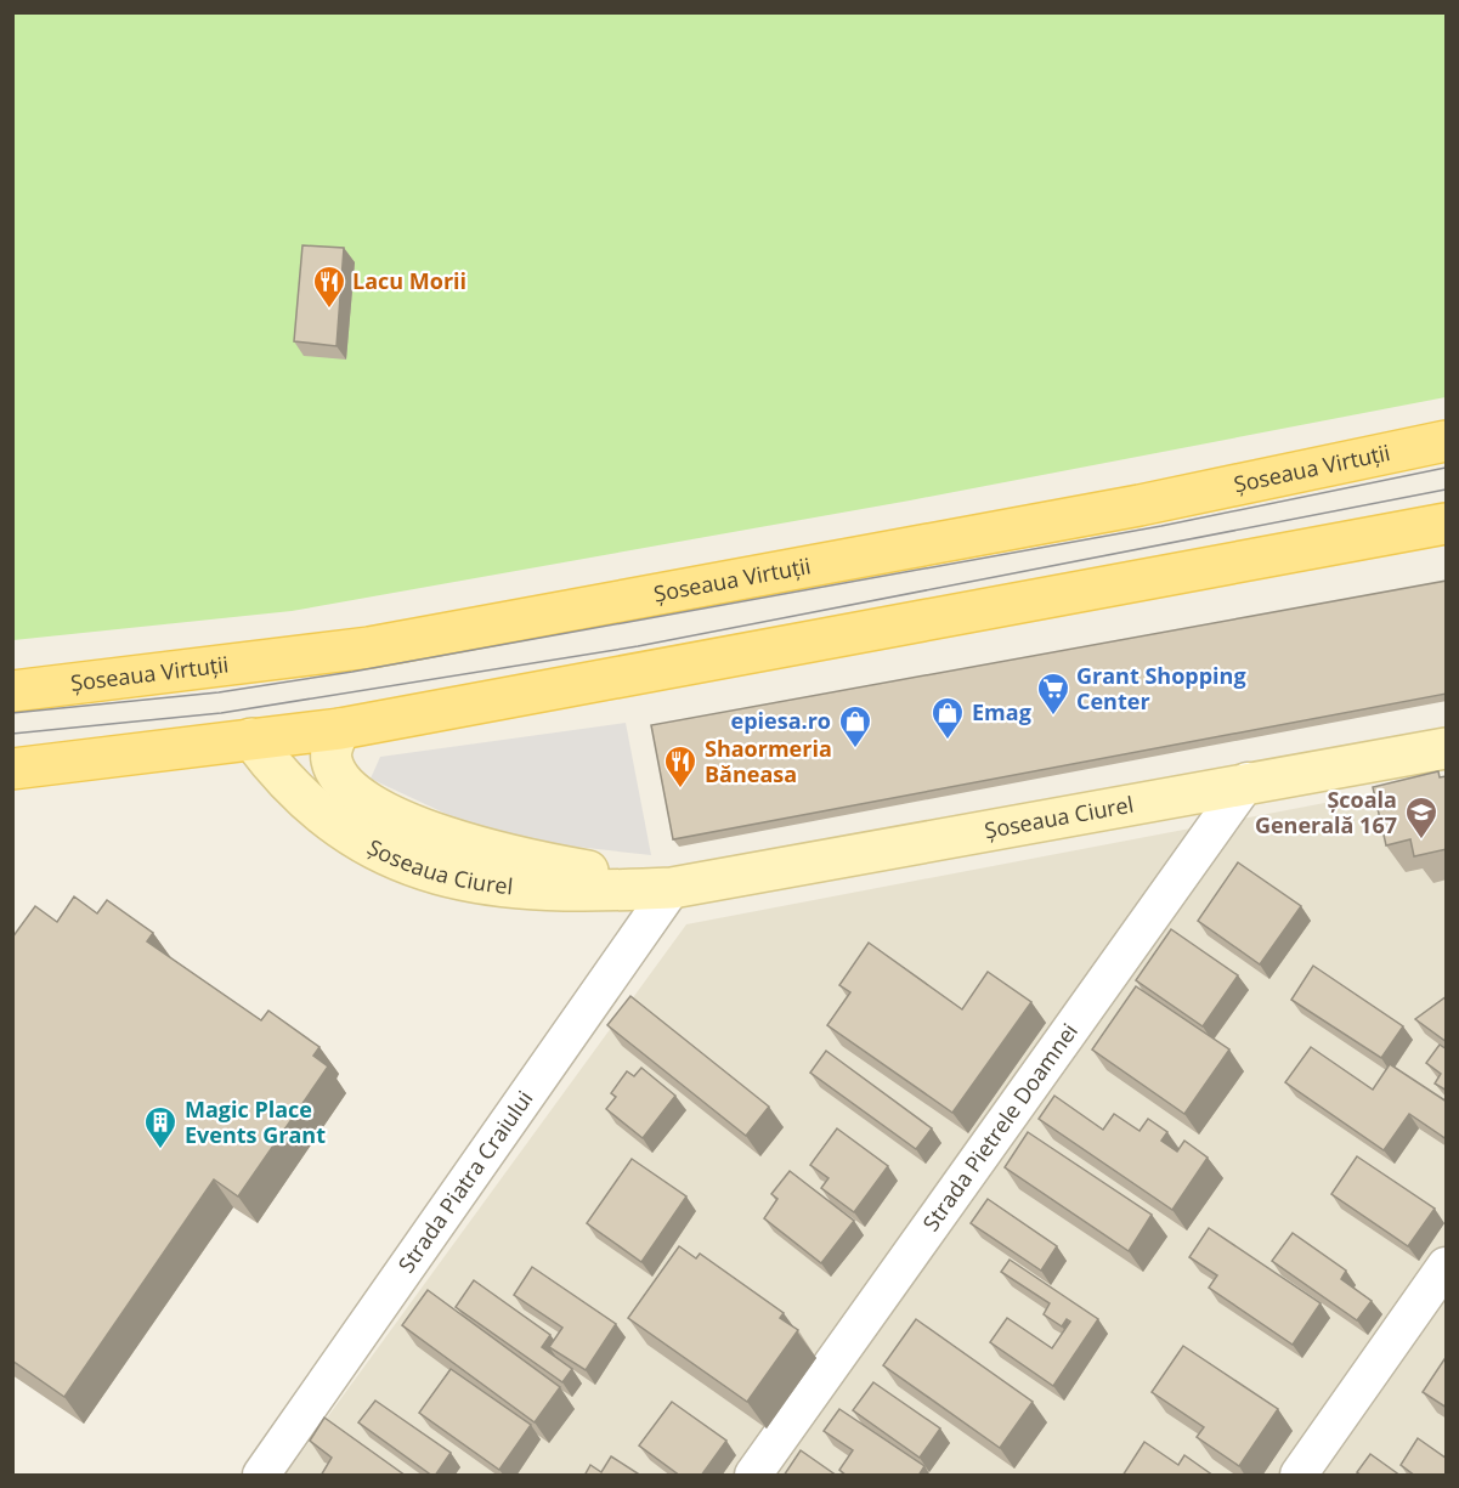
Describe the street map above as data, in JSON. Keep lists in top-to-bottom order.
{
  "streets": {
    "main road": ["Șoseaua Virtuții"],
    "street": ["Șoseaua Ciurel", "Strada Pietrele Doamnei", "Strada Piatra Craiului"]
  },
  "crossings": [
    ["Șoseaua Ciurel", "Strada Pietrele Doamnei"],
    ["Șoseaua Ciurel", "Strada Piatra Craiului"]
  ],
  "places": {
    "restaurant": ["Lacu Morii", "Shaormeria Băneasa"],
    "supermarket": ["Grant Shopping Center"],
    "shop": ["Emag", "epiesa.ro"],
    "school or university": ["Școala Generală 167"],
    "building": ["Magic Place Events Grant"]
  }
}
